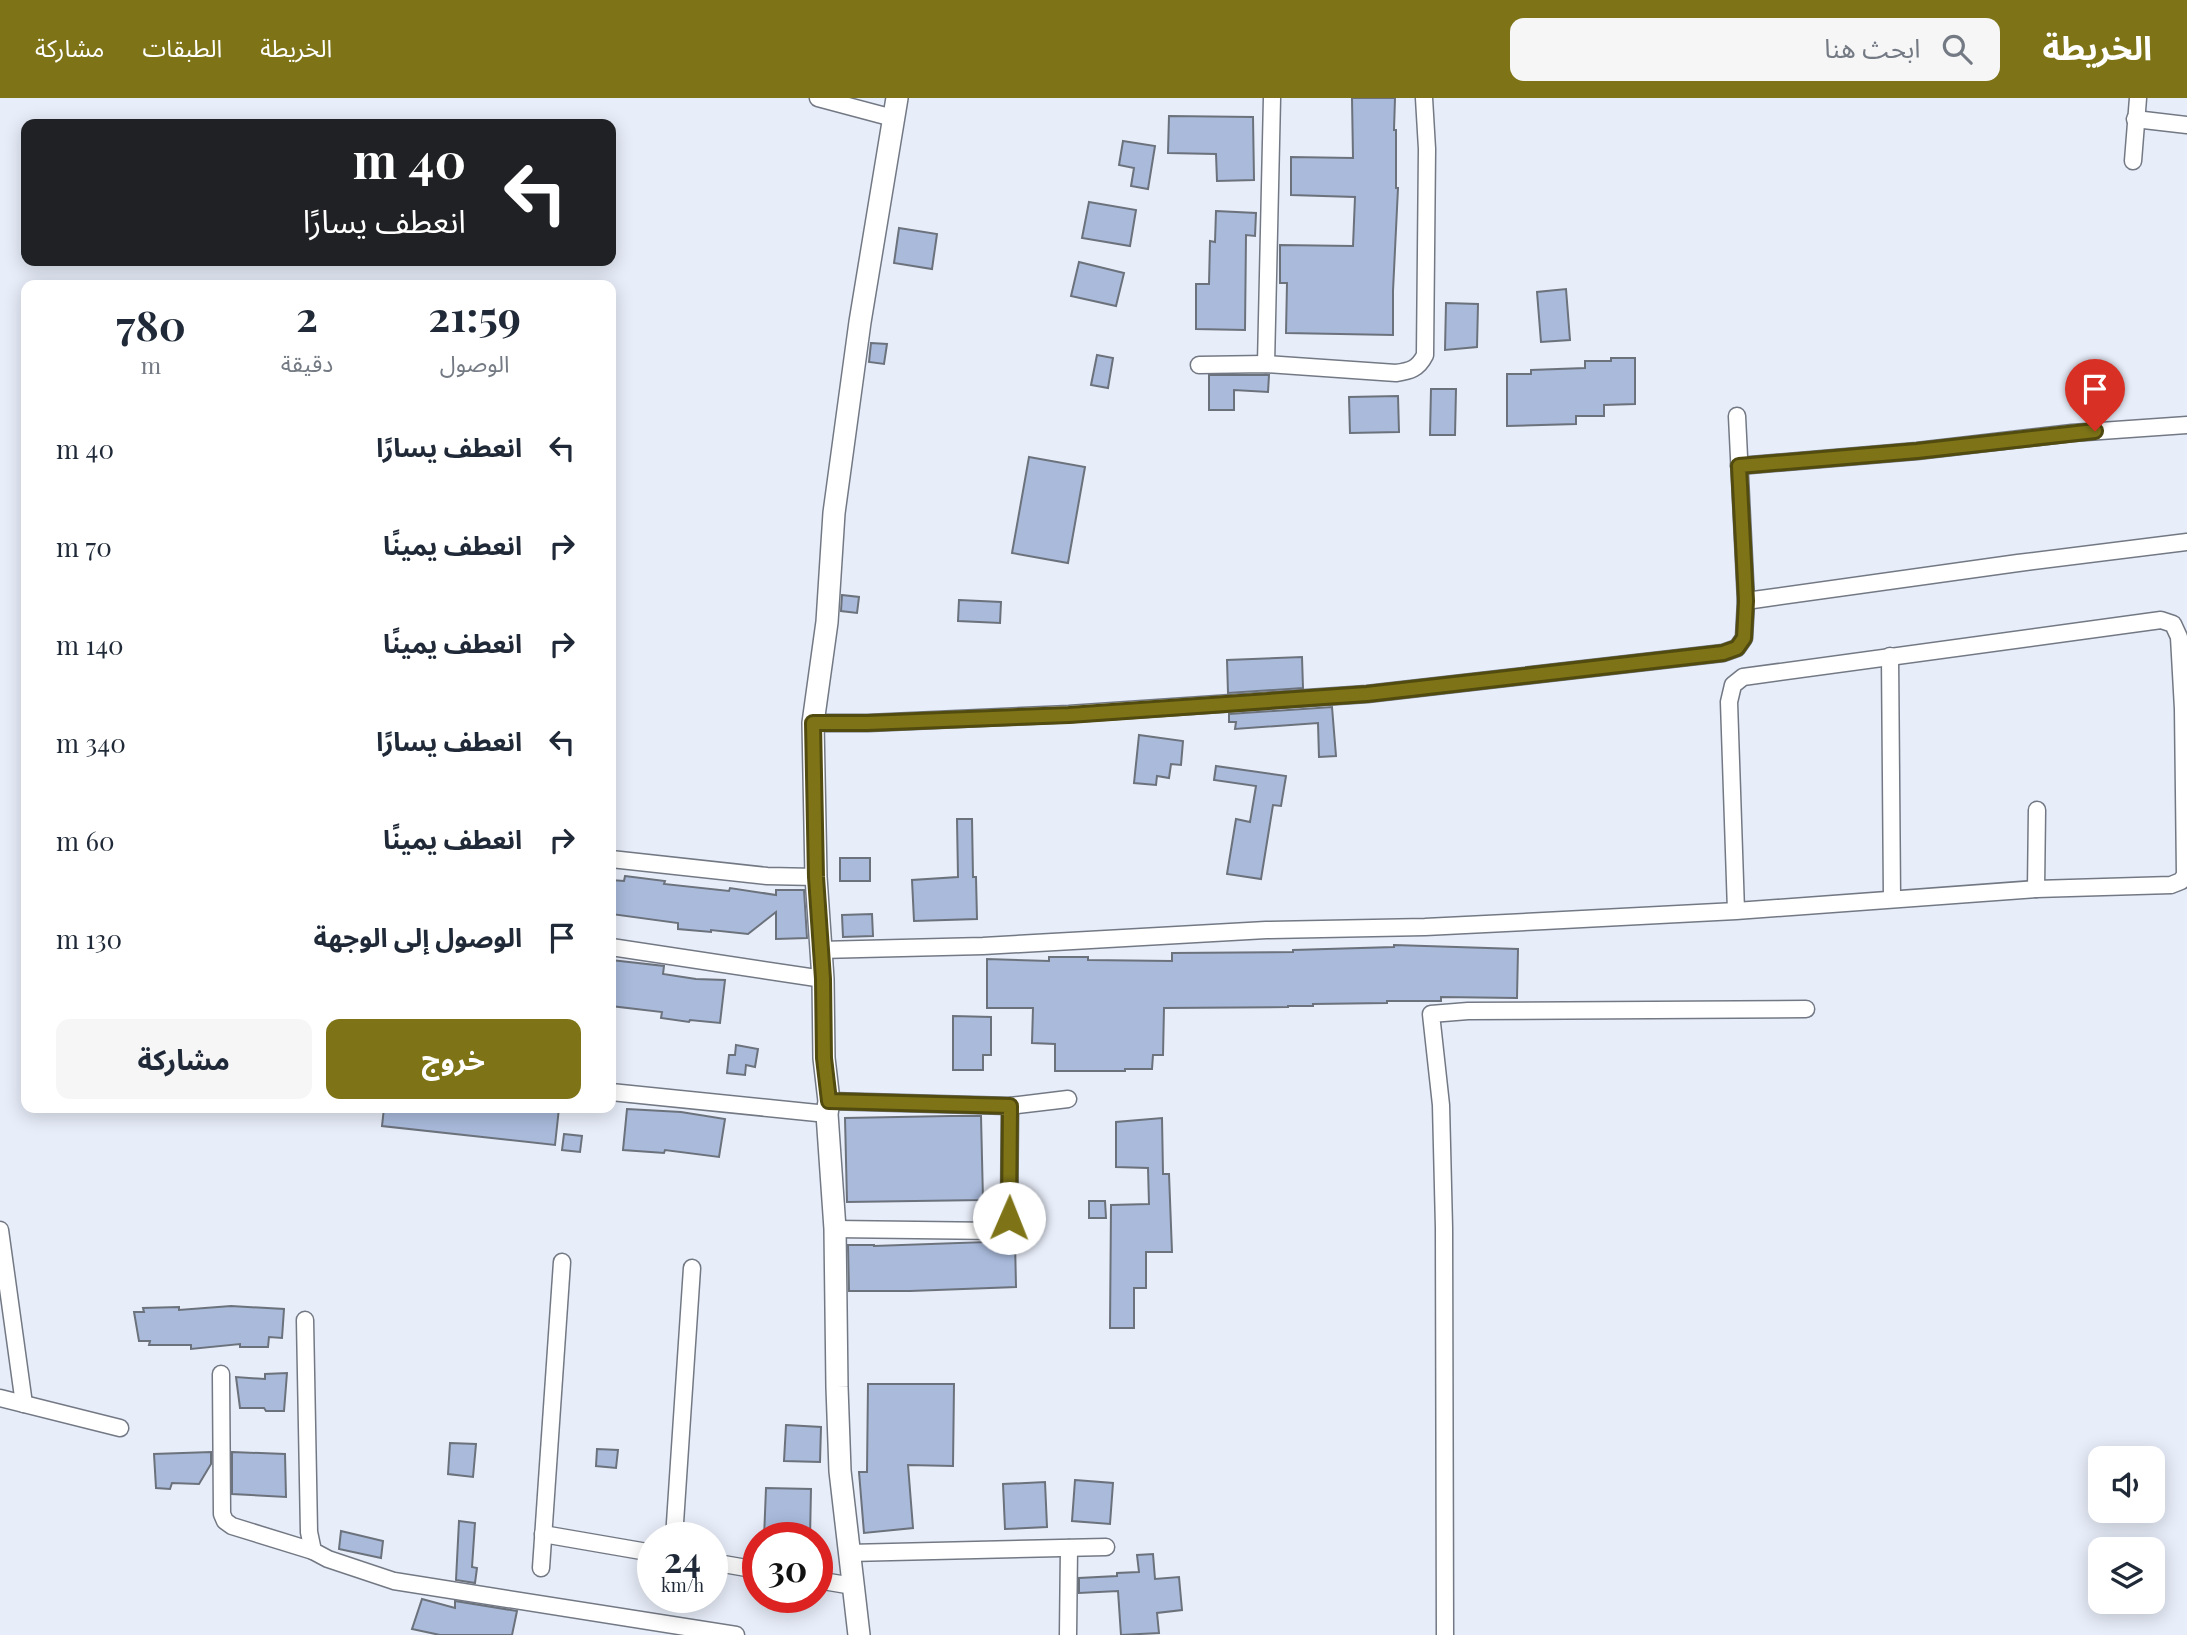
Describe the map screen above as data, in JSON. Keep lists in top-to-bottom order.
{
  "page": {
    "header": "الخريطة",
    "search": "ابحث هنا",
    "nav": ["الخريطة", "الطبقات", "مشاركة"],
    "turn": ["40 m", "انعطف يسارًا"],
    "eta": [
      "21:59",
      "الوصول",
      "2",
      "دقيقة",
      "780",
      "m"
    ],
    "list": [
      {
        "name": "انعطف يسارًا",
        "value": "40 m"
      },
      {
        "name": "انعطف يمينًا",
        "value": "70 m"
      },
      {
        "name": "انعطف يمينًا",
        "value": "140 m"
      },
      {
        "name": "انعطف يسارًا",
        "value": "340 m"
      },
      {
        "name": "انعطف يمينًا",
        "value": "60 m"
      },
      {
        "name": "الوصول إلى الوجهة",
        "value": "130 m"
      }
    ],
    "buttons": ["خروج", "مشاركة"],
    "speed": "24 km/h",
    "limit": "30"
  }
}
